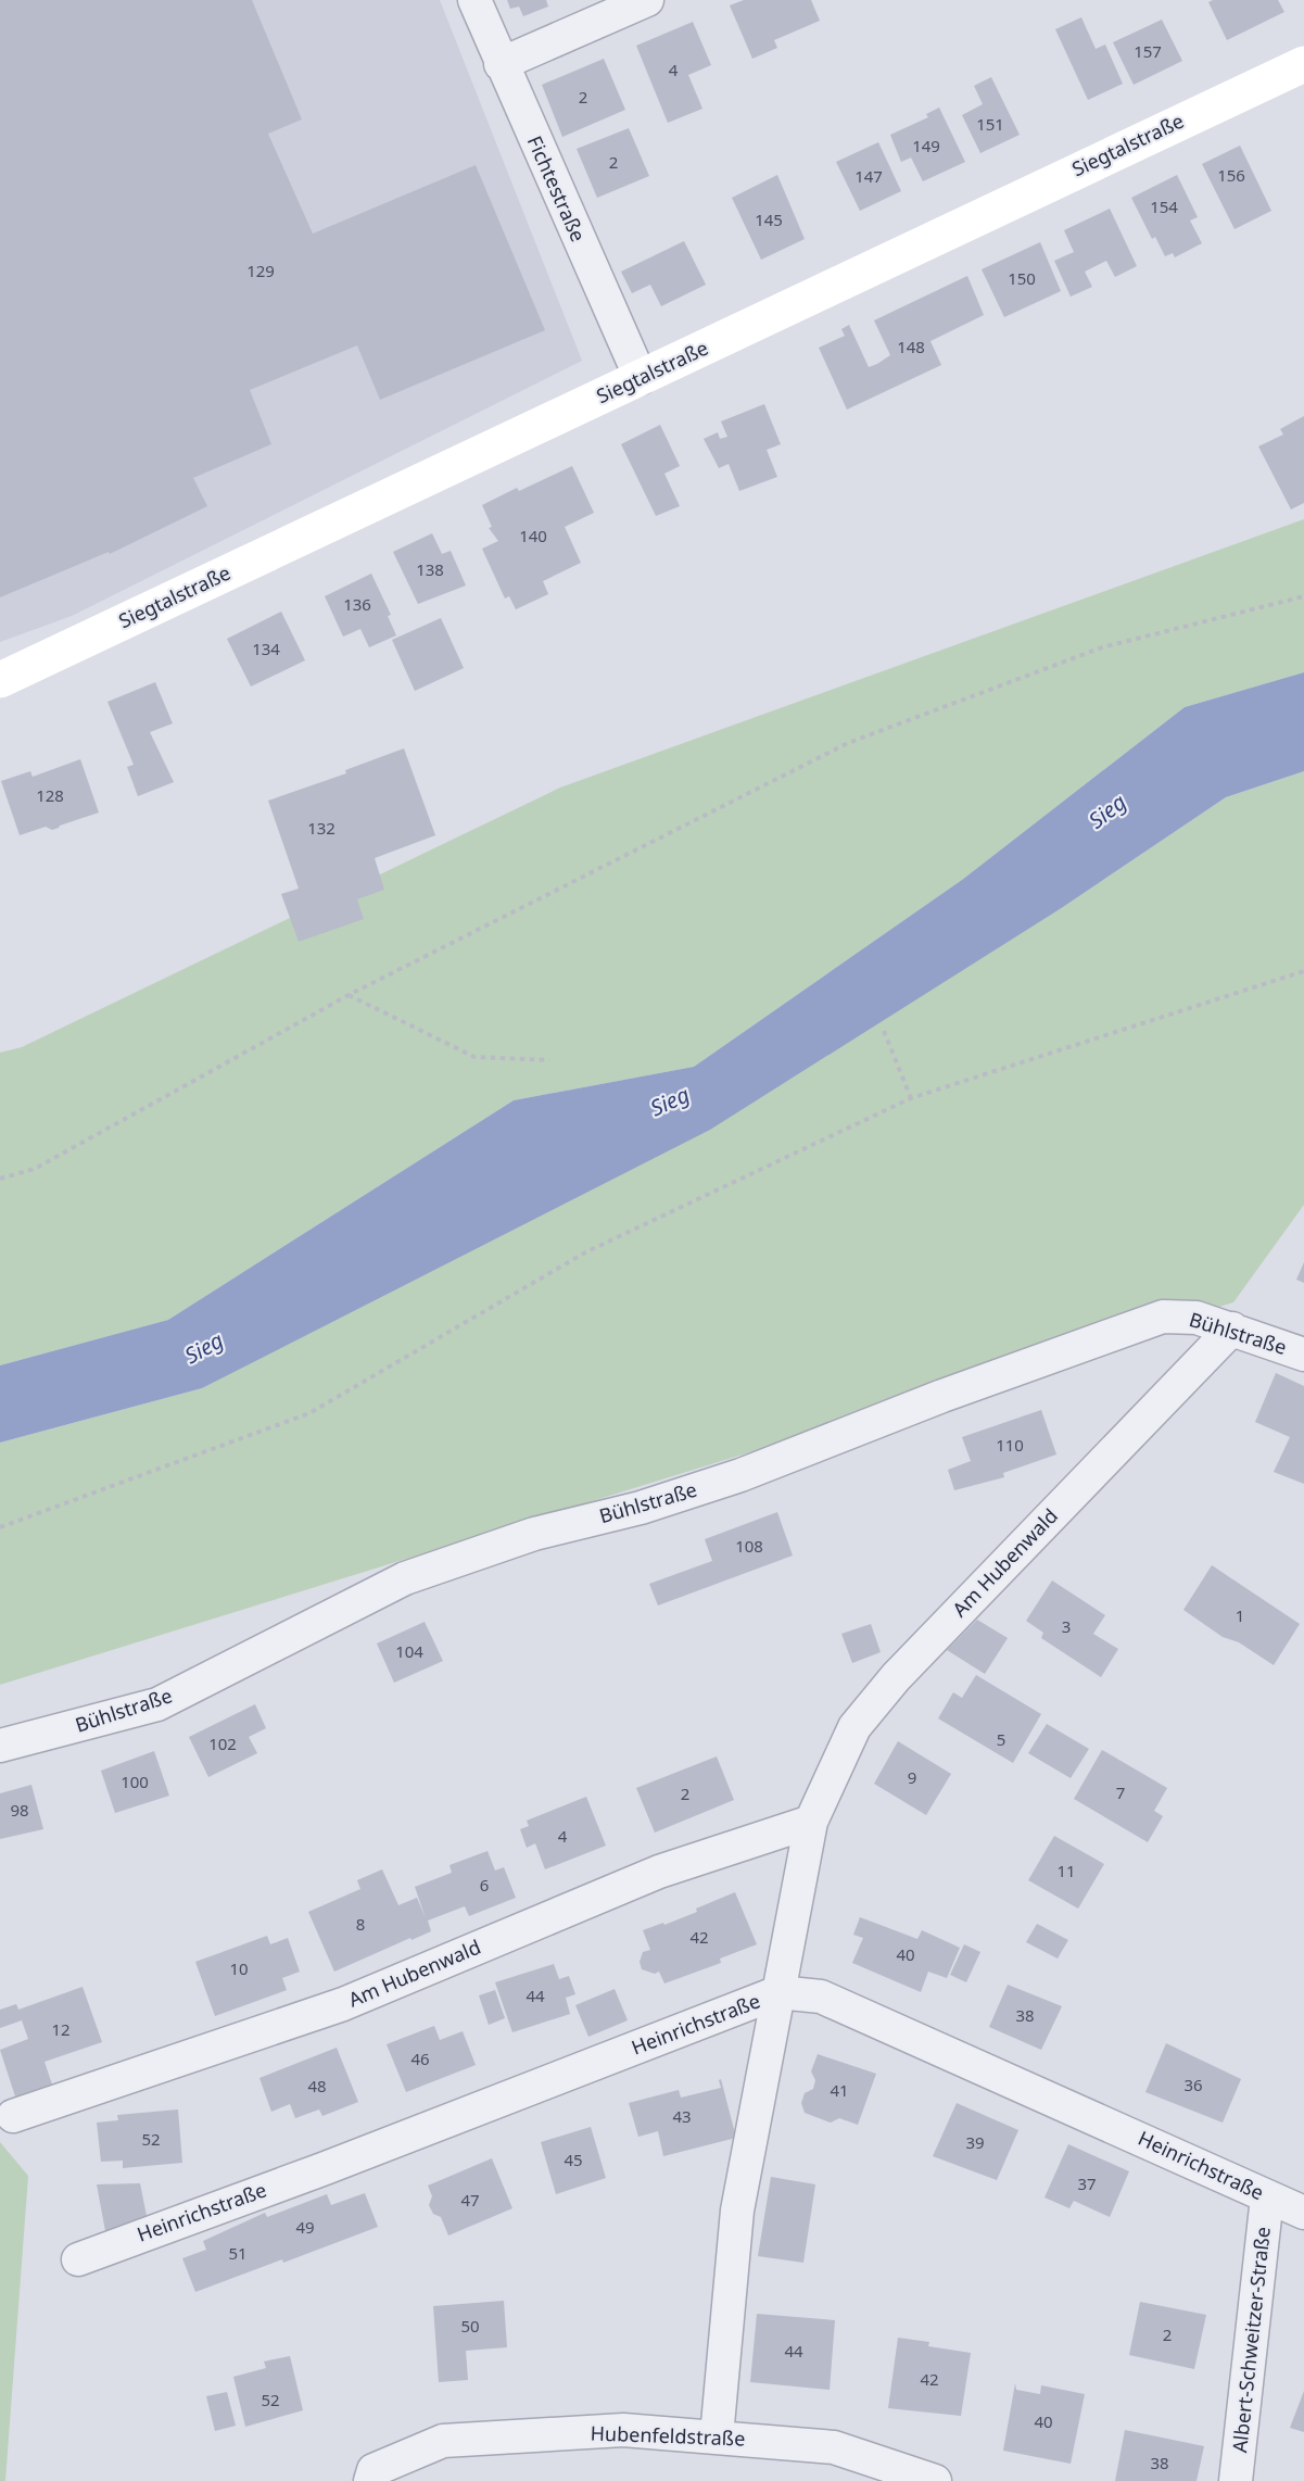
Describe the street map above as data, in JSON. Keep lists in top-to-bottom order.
{
  "streets": {
    "main road": ["Siegtalstraße"],
    "street": [
      "Fichtestraße",
      "Bühlstraße",
      "Am Hubenwald",
      "Heinrichstraße",
      "Albert-Schweitzer-Straße",
      "Hubenfeldstraße"
    ]
  },
  "crossings": [
    ["Siegtalstraße", "Fichtestraße"],
    ["Bühlstraße", "Am Hubenwald"],
    ["Am Hubenwald", "Heinrichstraße"],
    ["Am Hubenwald", "Hubenfeldstraße"],
    ["Heinrichstraße", "Albert-Schweitzer-Straße"]
  ],
  "water": ["Sieg"],
  "house_numbers": [
    "157",
    "4",
    "2",
    "151",
    "149",
    "2",
    "156",
    "147",
    "154",
    "145",
    "129",
    "150",
    "148",
    "140",
    "138",
    "136",
    "134",
    "128",
    "132",
    "110",
    "108",
    "1",
    "3",
    "104",
    "5",
    "102",
    "9",
    "100",
    "7",
    "2",
    "98",
    "4",
    "11",
    "6",
    "8",
    "42",
    "40",
    "10",
    "44",
    "38",
    "12",
    "46",
    "36",
    "48",
    "41",
    "43",
    "52",
    "39",
    "45",
    "37",
    "47",
    "49",
    "51",
    "50",
    "2",
    "44",
    "42",
    "52",
    "40",
    "38"
  ]
}
